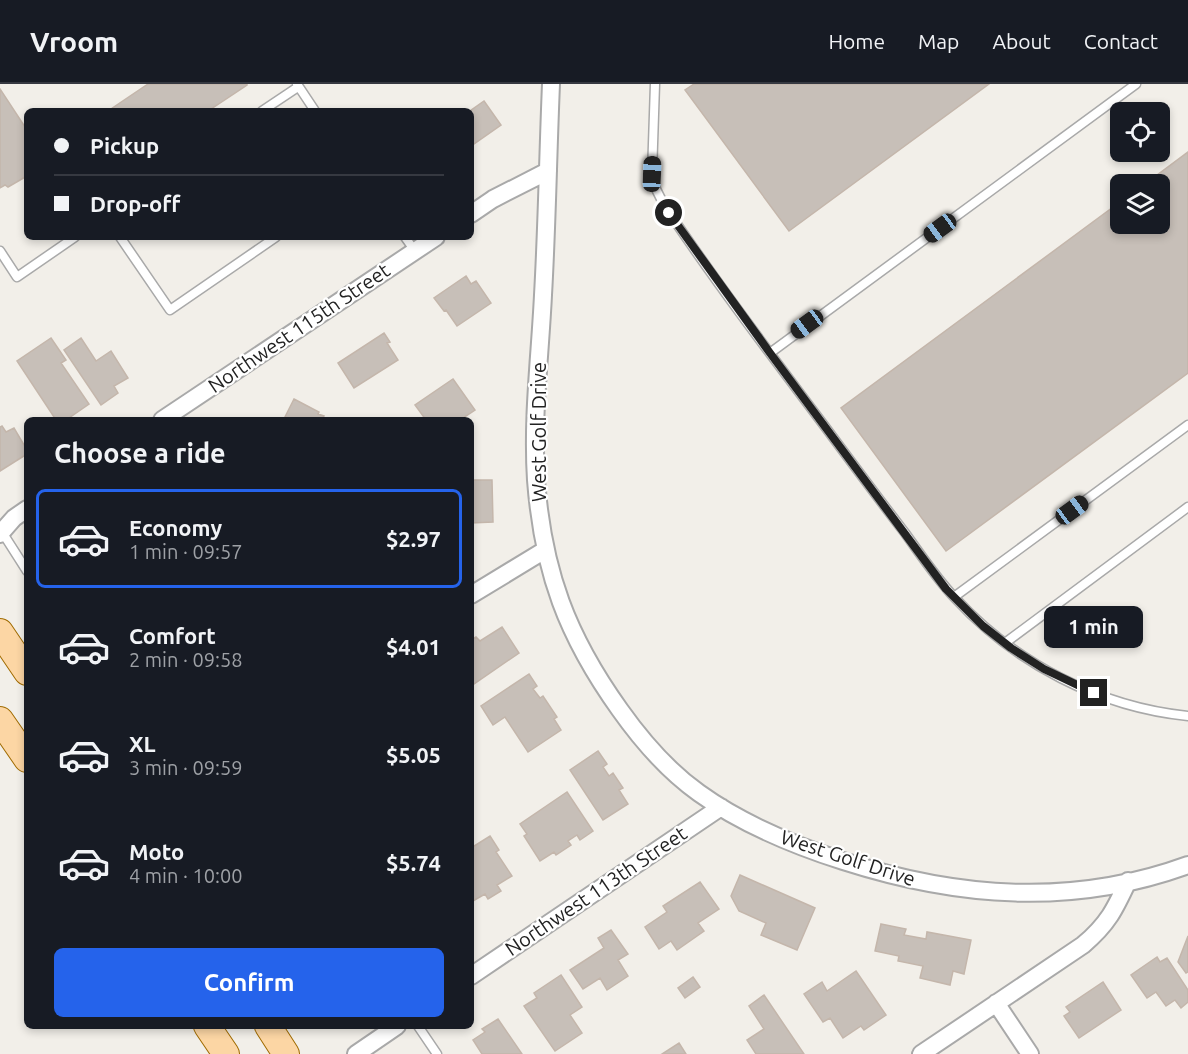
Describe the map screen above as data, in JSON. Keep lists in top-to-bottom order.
{
  "streets": {
    "street": ["Northwest 115th Street", "West Golf Drive", "Northwest 113th Street"]
  },
  "crossings": [
    ["West Golf Drive", "Northwest 113th Street"]
  ],
  "page": {
    "header": "Vroom",
    "nav": [
      "Home",
      "Map",
      "About",
      "Contact"
    ],
    "banner": ["Pickup", "Drop-off"],
    "heading": "Choose a ride",
    "list": [
      {
        "name": "Economy",
        "note": "1 min · 09:57",
        "value": "$2.97"
      },
      {
        "name": "Comfort",
        "note": "2 min · 09:58",
        "value": "$4.01"
      },
      {
        "name": "XL",
        "note": "3 min · 09:59",
        "value": "$5.05"
      },
      {
        "name": "Moto",
        "note": "4 min · 10:00",
        "value": "$5.74"
      }
    ],
    "bubble": "1 min",
    "buttons": "Confirm"
  }
}
